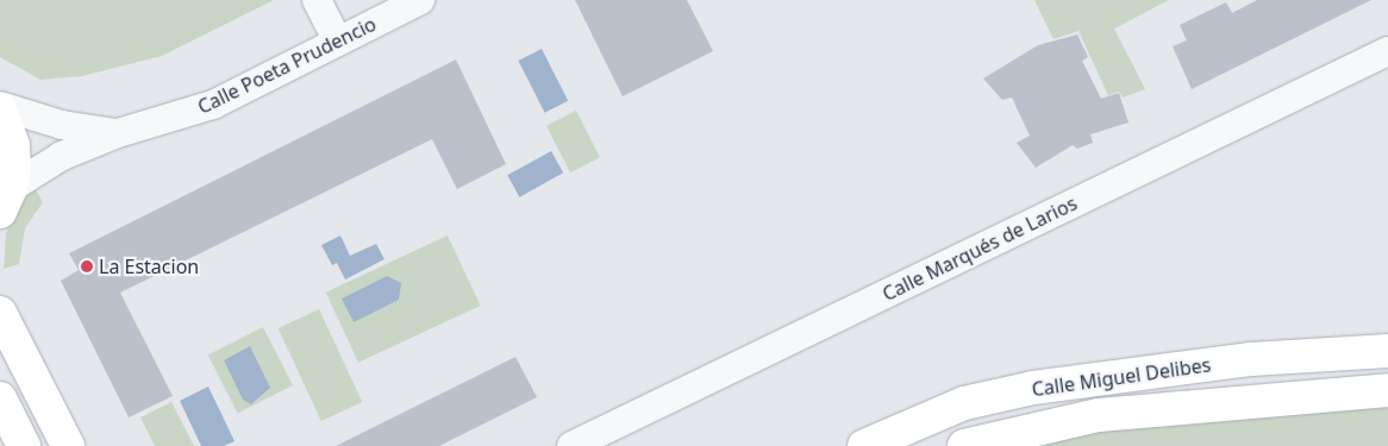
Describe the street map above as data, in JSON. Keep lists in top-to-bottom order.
{
  "streets": {
    "main road": ["Calle Miguel Delibes"],
    "street": ["Calle Poeta Prudencio", "Calle Marqués de Larios"]
  },
  "places": ["La Estacion"]
}
